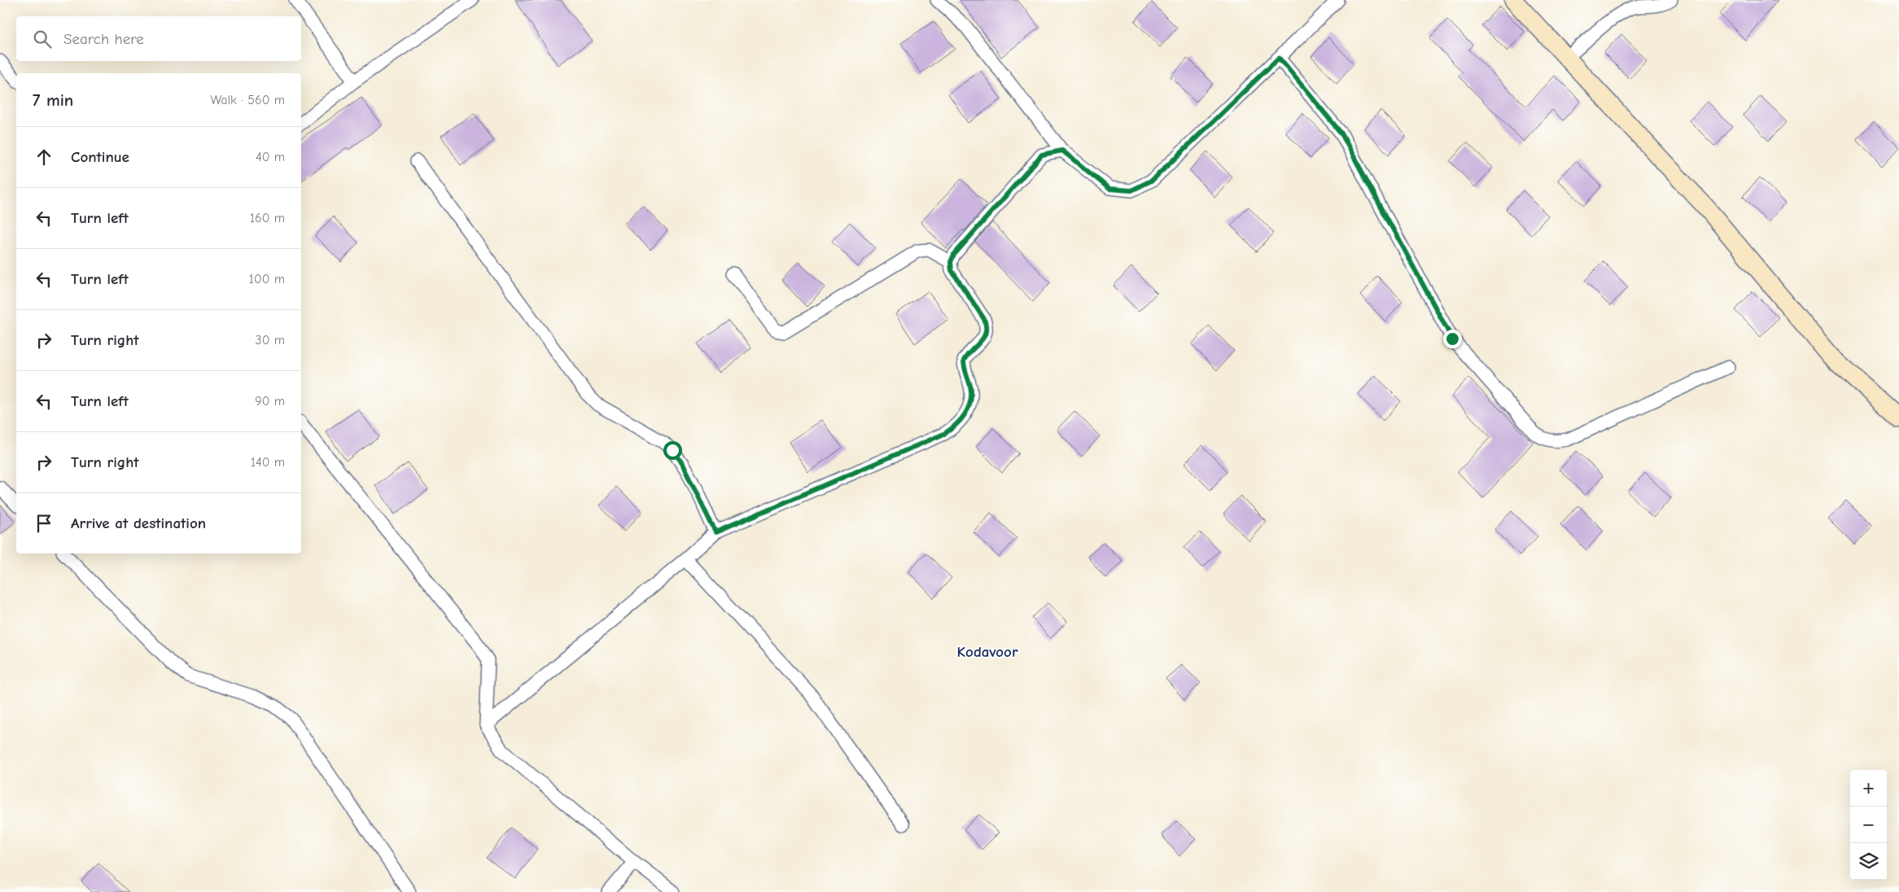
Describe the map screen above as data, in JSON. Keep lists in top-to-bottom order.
{
  "districts": ["Kodavoor"],
  "page": {
    "search": "Search here",
    "heading": ["7 min", "Walk · 560 m"],
    "list": [
      ["Continue", "40 m"],
      ["Turn left", "160 m"],
      ["Turn left", "100 m"],
      ["Turn right", "30 m"],
      ["Turn left", "90 m"],
      ["Turn right", "140 m"],
      "Arrive at destination"
    ],
    "map_buttons": ["+", "−"]
  }
}
